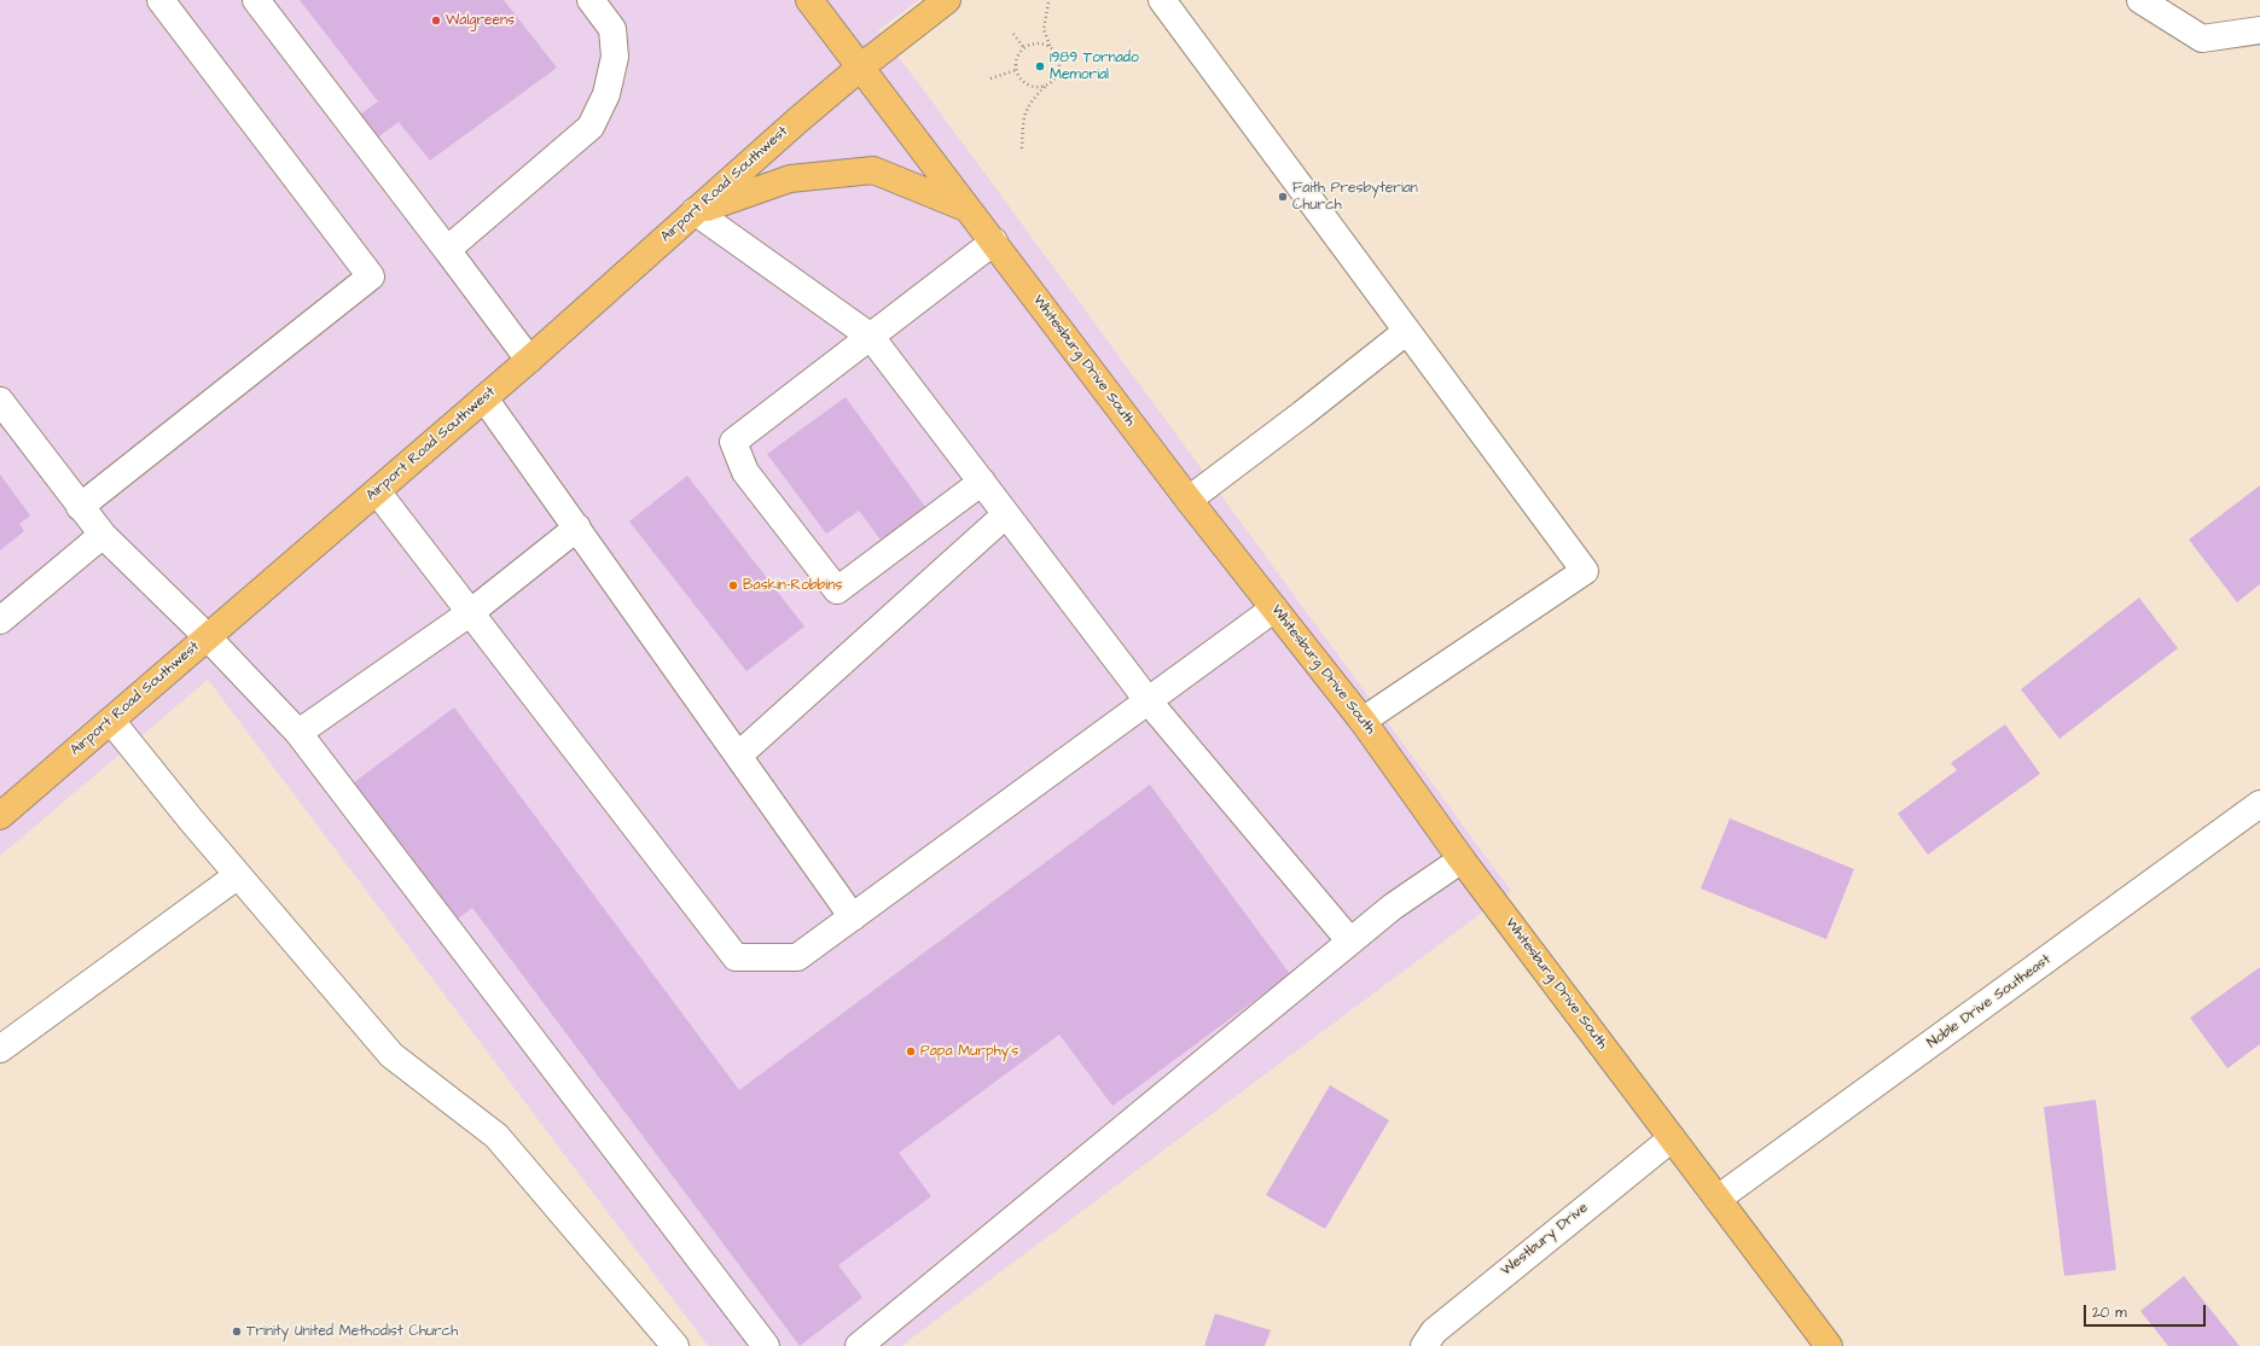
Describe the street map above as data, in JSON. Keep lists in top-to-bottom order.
{
  "streets": {
    "main road": ["Airport Road Southwest", "Whitesburg Drive South"],
    "street": ["Noble Drive Southeast", "Westbury Drive"]
  },
  "crossings": [
    ["Airport Road Southwest", "Whitesburg Drive South"],
    ["Whitesburg Drive South", "Noble Drive Southeast"],
    ["Whitesburg Drive South", "Westbury Drive"]
  ],
  "places": [
    "Walgreens",
    "1989 Tornado Memorial",
    "Faith Presbyterian Church",
    "Baskin-Robbins",
    "Papa Murphy's",
    "Trinity United Methodist Church"
  ],
  "scale_bar": "20 m"
}
